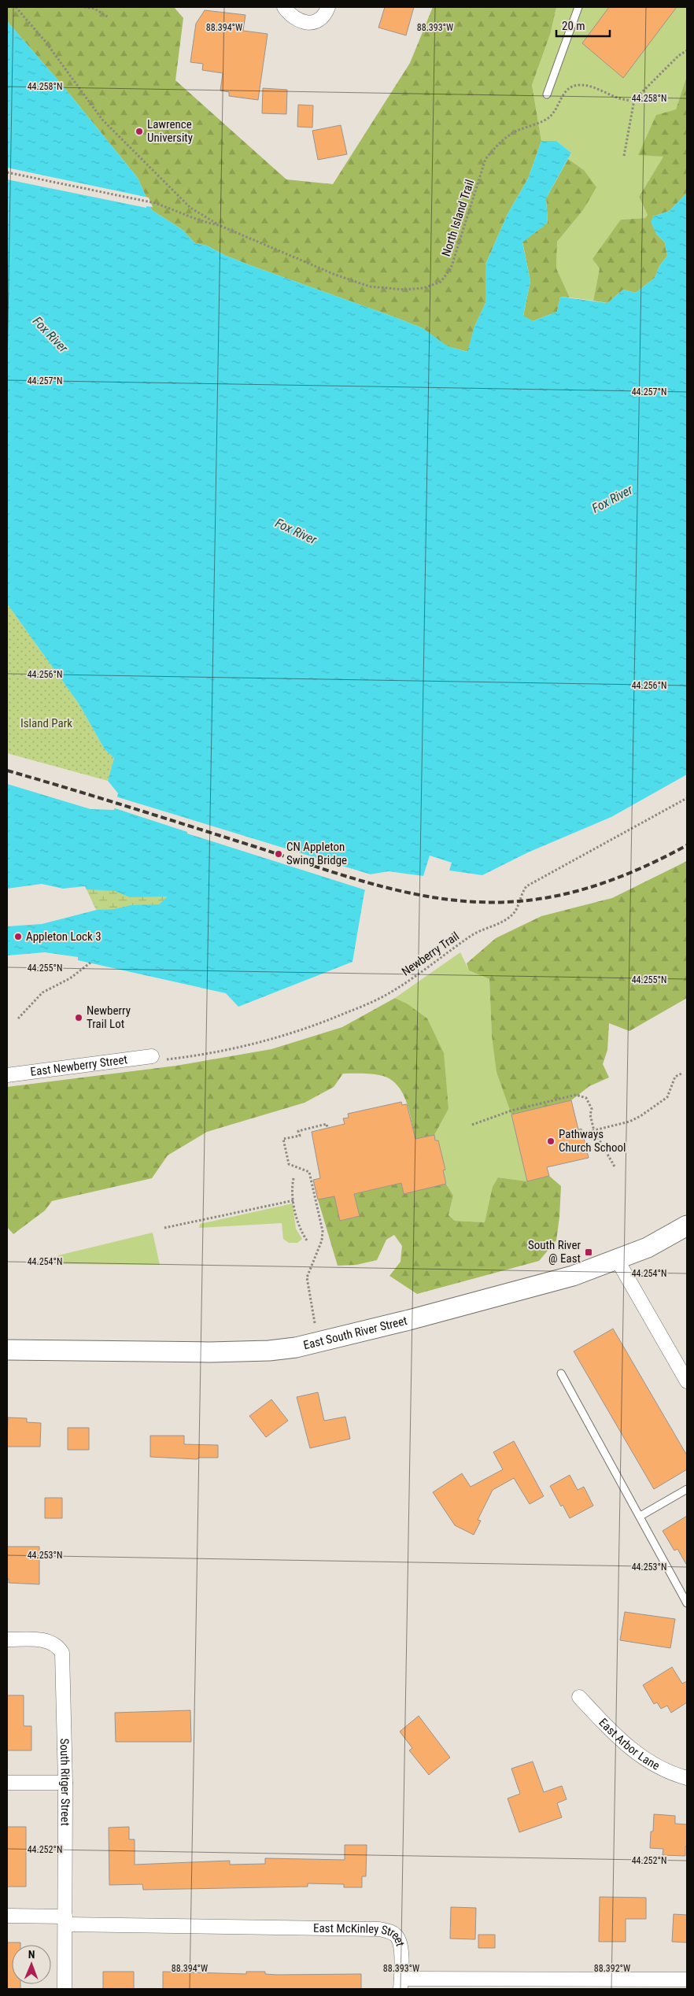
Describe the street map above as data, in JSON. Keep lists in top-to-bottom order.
{
  "streets": {
    "street": [
      "East Newberry Street",
      "East South River Street",
      "East Arbor Lane",
      "South Ritger Street",
      "East McKinley Street"
    ],
    "path": ["North Island Trail", "Newberry Trail"]
  },
  "crossings": [
    ["Newberry Trail", "East Newberry Street"],
    ["South Ritger Street", "East McKinley Street"]
  ],
  "water": ["Fox River"],
  "parks": ["Island Park"],
  "places": {
    "other": [
      "Lawrence University",
      "CN Appleton Swing Bridge",
      "Appleton Lock 3",
      "Newberry Trail Lot",
      "Pathways Church School"
    ],
    "transit": ["South River @ East"]
  },
  "scale_bar": "20 m",
  "north": "top",
  "coordinates": [
    "88.394°W",
    "88.393°W",
    "44.258°N",
    "44.257°N",
    "44.256°N",
    "44.255°N",
    "44.254°N",
    "44.253°N",
    "44.252°N",
    "88.392°W"
  ]
}
